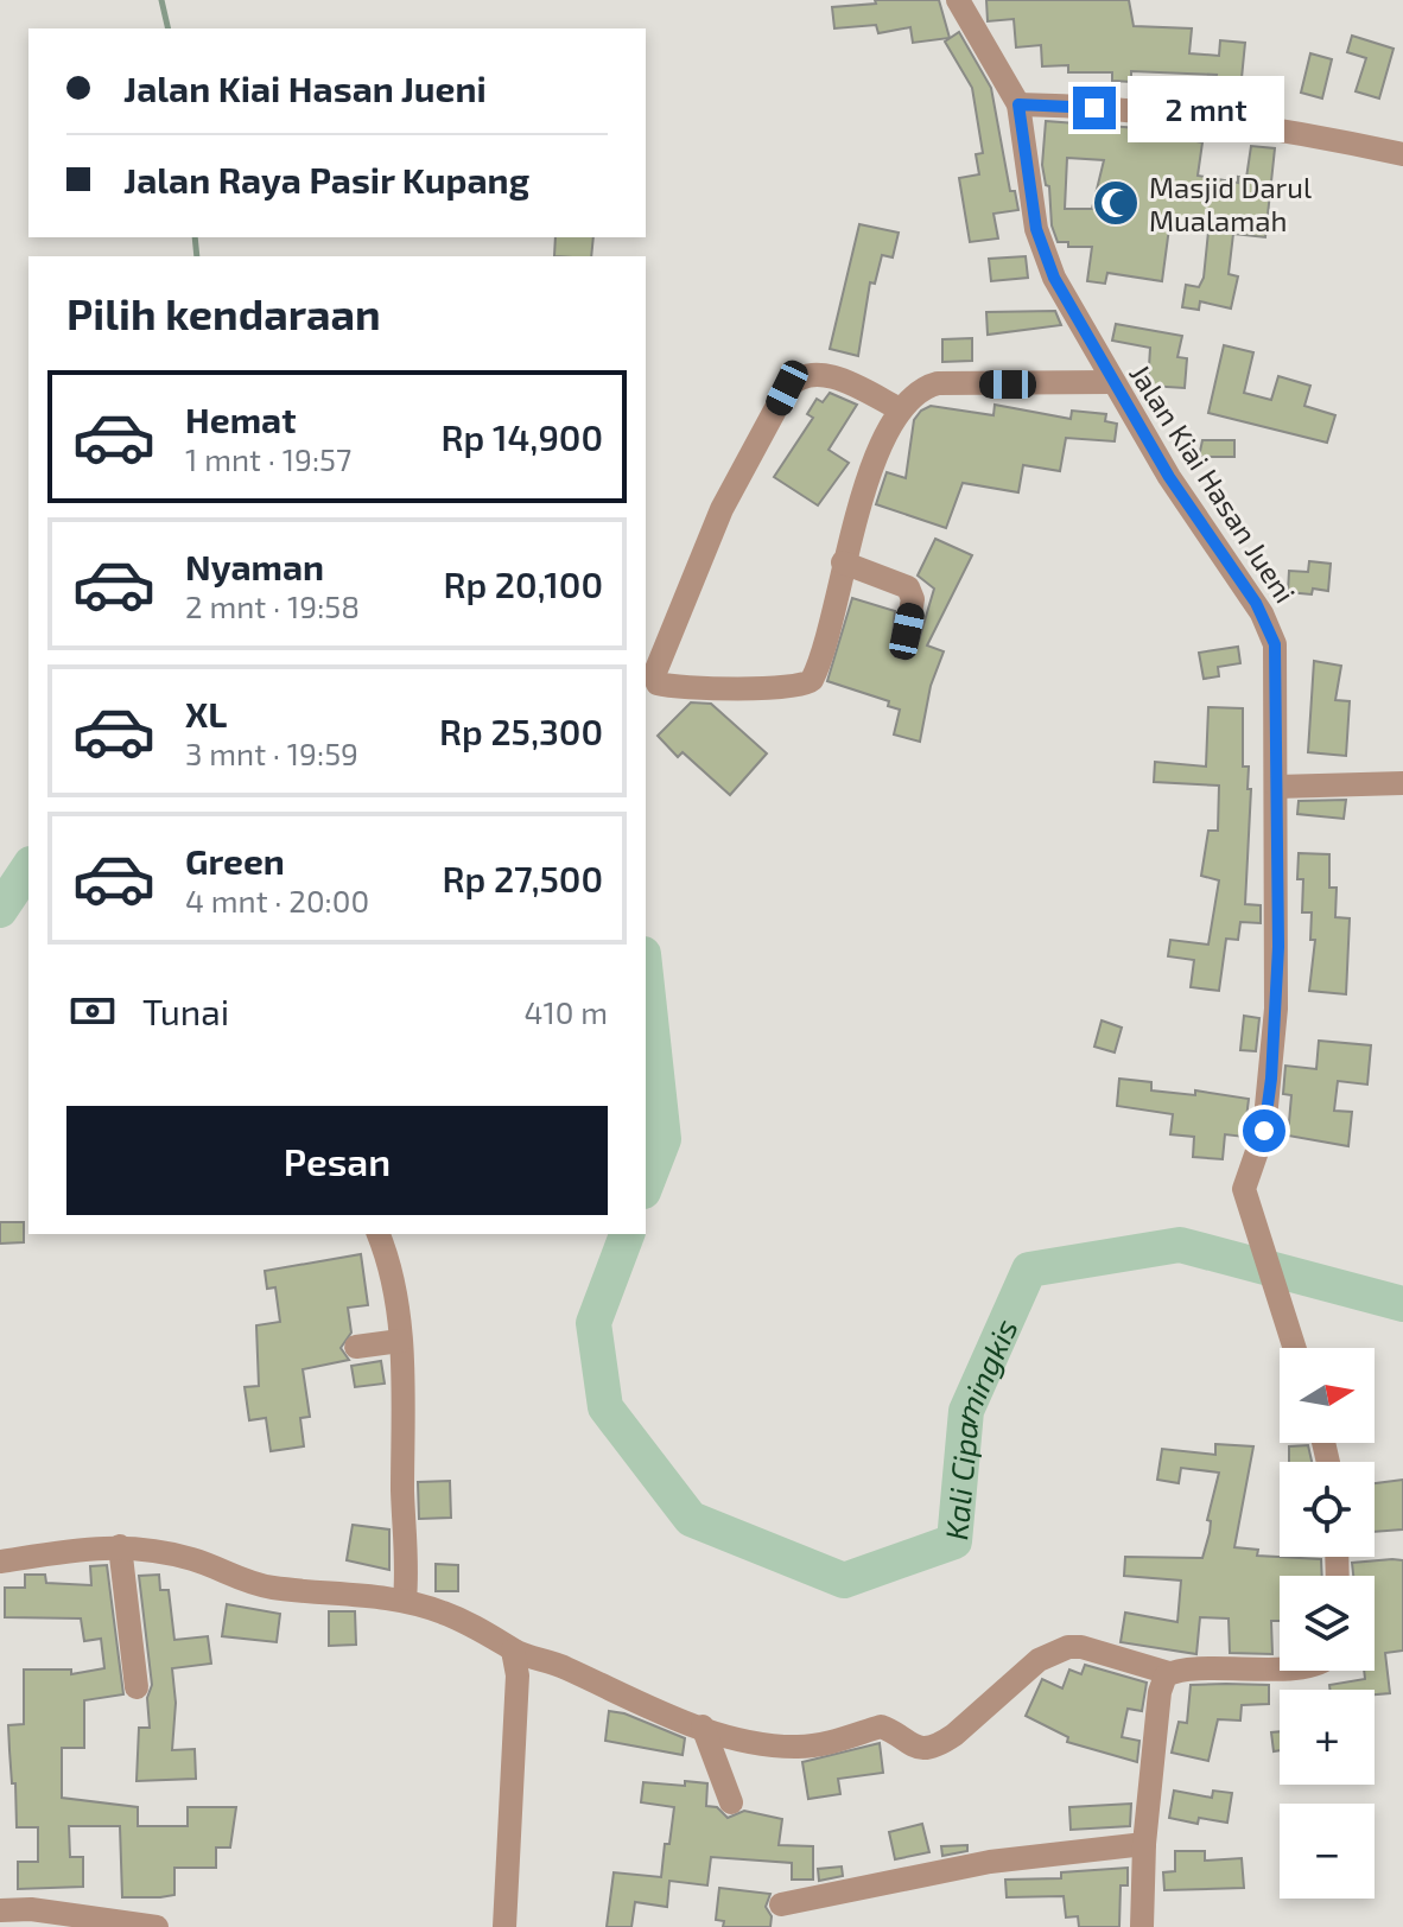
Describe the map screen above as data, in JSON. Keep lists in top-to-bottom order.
{
  "streets": {
    "street": ["Jalan Kiai Hasan Jueni"]
  },
  "water": ["Kali Cipamingkis"],
  "places": {
    "mosque": ["Masjid Darul Mualamah"]
  },
  "north": "right",
  "page": {
    "banner": ["Jalan Kiai Hasan Jueni", "Jalan Raya Pasir Kupang"],
    "bubble": "2 mnt",
    "heading": "Pilih kendaraan",
    "list": [
      {
        "name": "Hemat",
        "note": "1 mnt · 19:57",
        "value": "Rp 14,900"
      },
      {
        "name": "Nyaman",
        "note": "2 mnt · 19:58",
        "value": "Rp 20,100"
      },
      {
        "name": "XL",
        "note": "3 mnt · 19:59",
        "value": "Rp 25,300"
      },
      {
        "name": "Green",
        "note": "4 mnt · 20:00",
        "value": "Rp 27,500"
      }
    ],
    "pay": ["Tunai", "410 m"],
    "buttons": "Pesan",
    "map_buttons": ["+", "−"]
  }
}
